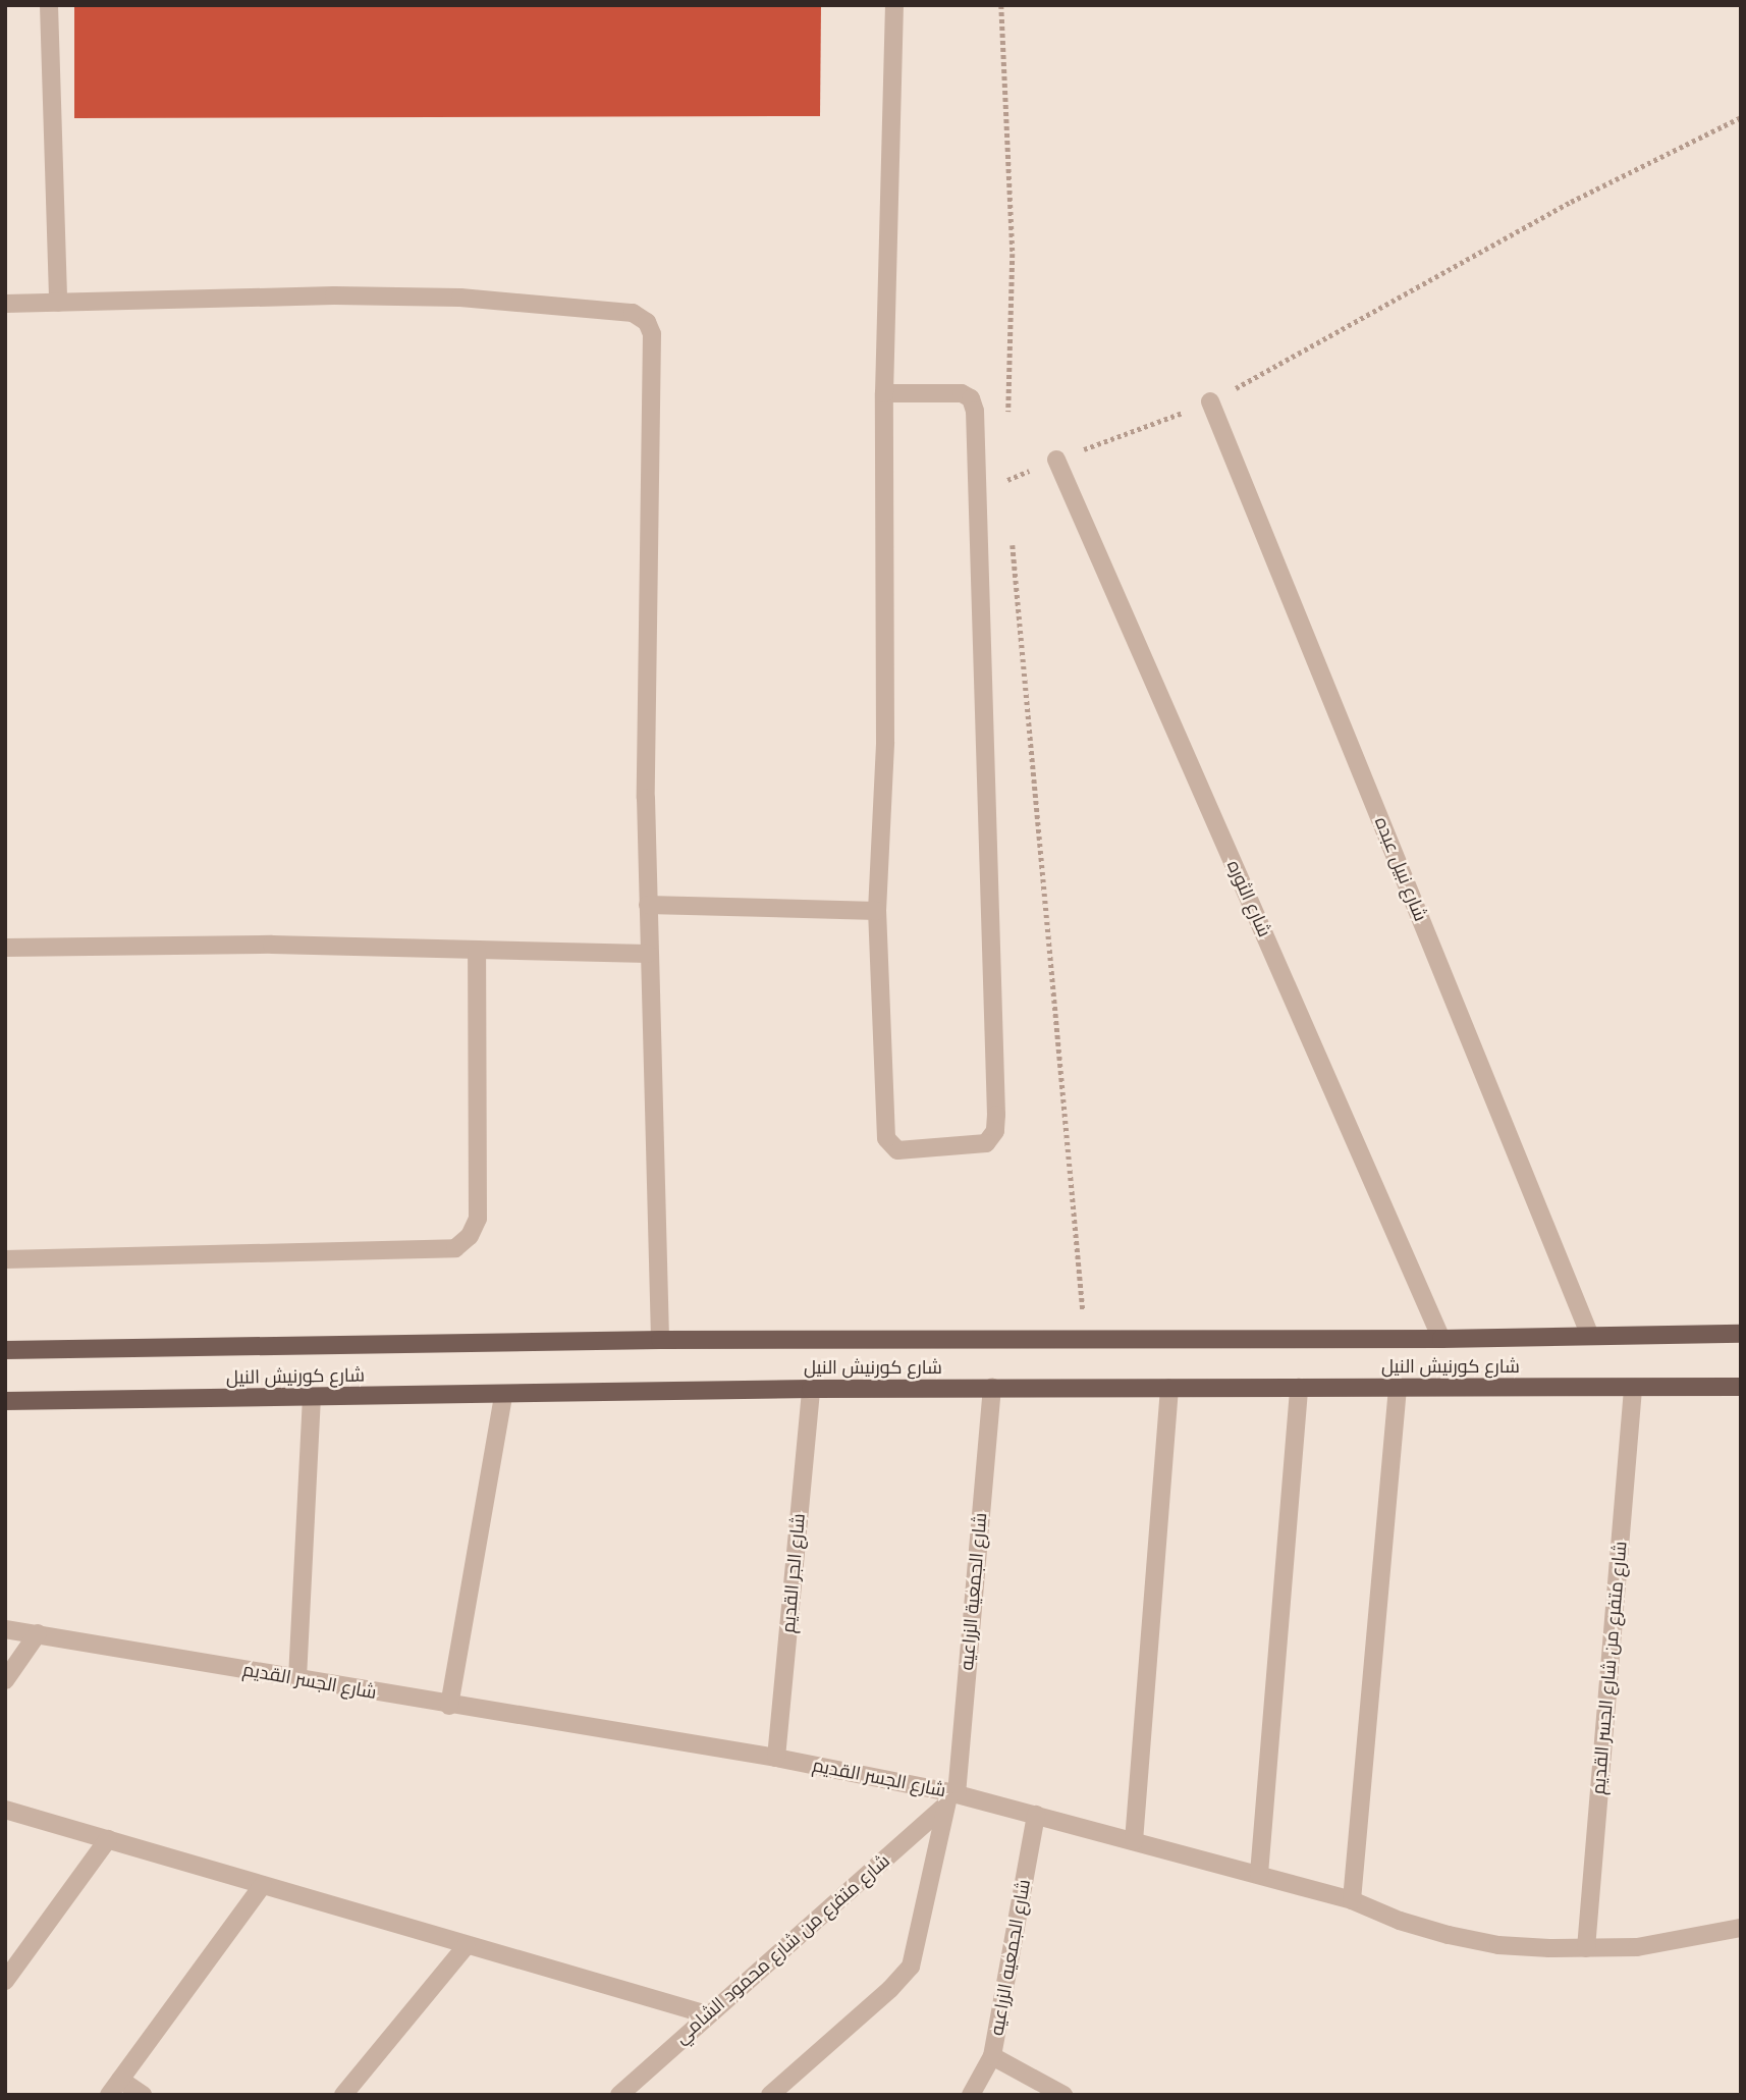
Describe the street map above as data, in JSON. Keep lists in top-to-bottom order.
{
  "streets": {
    "main road": ["شارع كورنيش النيل"],
    "street": [
      "شارع نبيل عبده",
      "شارع الثوره",
      "شارع الجر القديم",
      "شارع الجمعية الزراعيه",
      "شارع متفرع من شارع الجسر القديم",
      "شارع الجسر القديم",
      "شارع متفرع من شارع محمود الشامي",
      "شارع الجمعيه الزراعيه"
    ]
  },
  "crossings": [
    ["شارع نبيل عبده", "شارع كورنيش النيل"],
    ["شارع الثوره", "شارع كورنيش النيل"],
    ["شارع كورنيش النيل", "شارع الجر القديم"],
    ["شارع كورنيش النيل", "شارع الجمعية الزراعيه"],
    ["شارع كورنيش النيل", "شارع متفرع من شارع الجسر القديم"],
    ["شارع الجر القديم", "شارع الجسر القديم"],
    ["شارع الجمعية الزراعيه", "شارع الجسر القديم"],
    ["شارع الجمعية الزراعيه", "شارع متفرع من شارع محمود الشامي"],
    ["شارع متفرع من شارع الجسر القديم", "شارع الجسر القديم"],
    ["شارع الجسر القديم", "شارع متفرع من شارع محمود الشامي"],
    ["شارع الجسر القديم", "شارع الجمعيه الزراعيه"]
  ]
}
